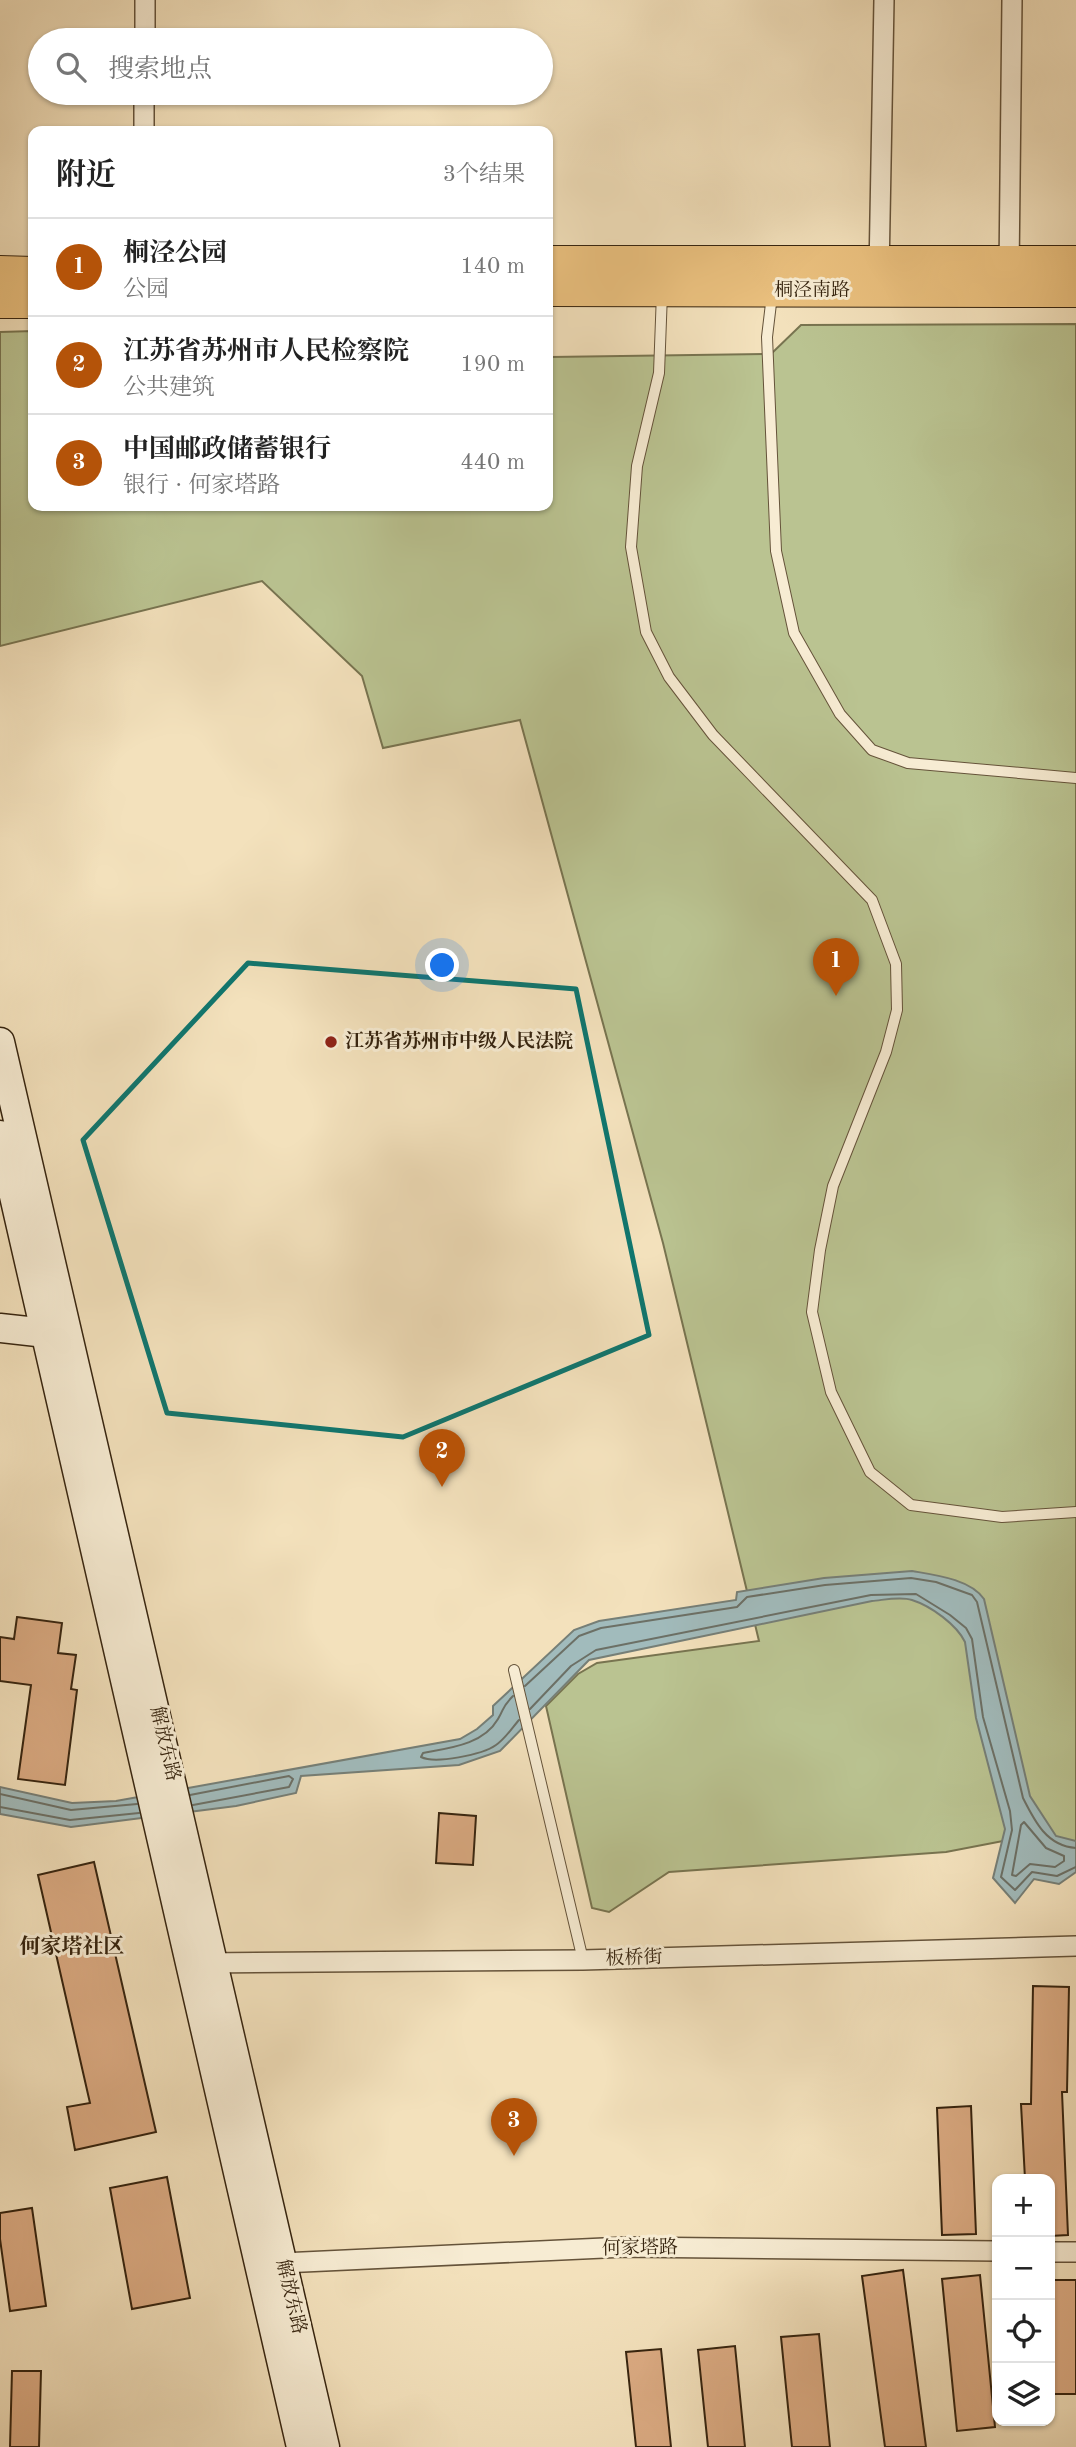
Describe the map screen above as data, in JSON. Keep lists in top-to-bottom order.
{
  "streets": {
    "main road": ["桐泾南路", "解放东路"],
    "street": ["板桥街", "何家塔路"]
  },
  "crossings": [
    ["解放东路", "板桥街"],
    ["解放东路", "何家塔路"]
  ],
  "districts": ["何家塔社区"],
  "places": ["江苏省苏州市中级人民法院"],
  "page": {
    "search": "搜索地点",
    "heading": ["附近", "3个结果"],
    "list": [
      {
        "mark": "1",
        "name": "桐泾公园",
        "note": "公园",
        "value": "140 m"
      },
      {
        "mark": "2",
        "name": "江苏省苏州市人民检察院",
        "note": "公共建筑",
        "value": "190 m"
      },
      {
        "mark": "3",
        "name": "中国邮政储蓄银行",
        "note": "银行 · 何家塔路",
        "value": "440 m"
      }
    ],
    "pins": ["1", "2", "3"],
    "map_buttons": ["+", "−"]
  }
}
